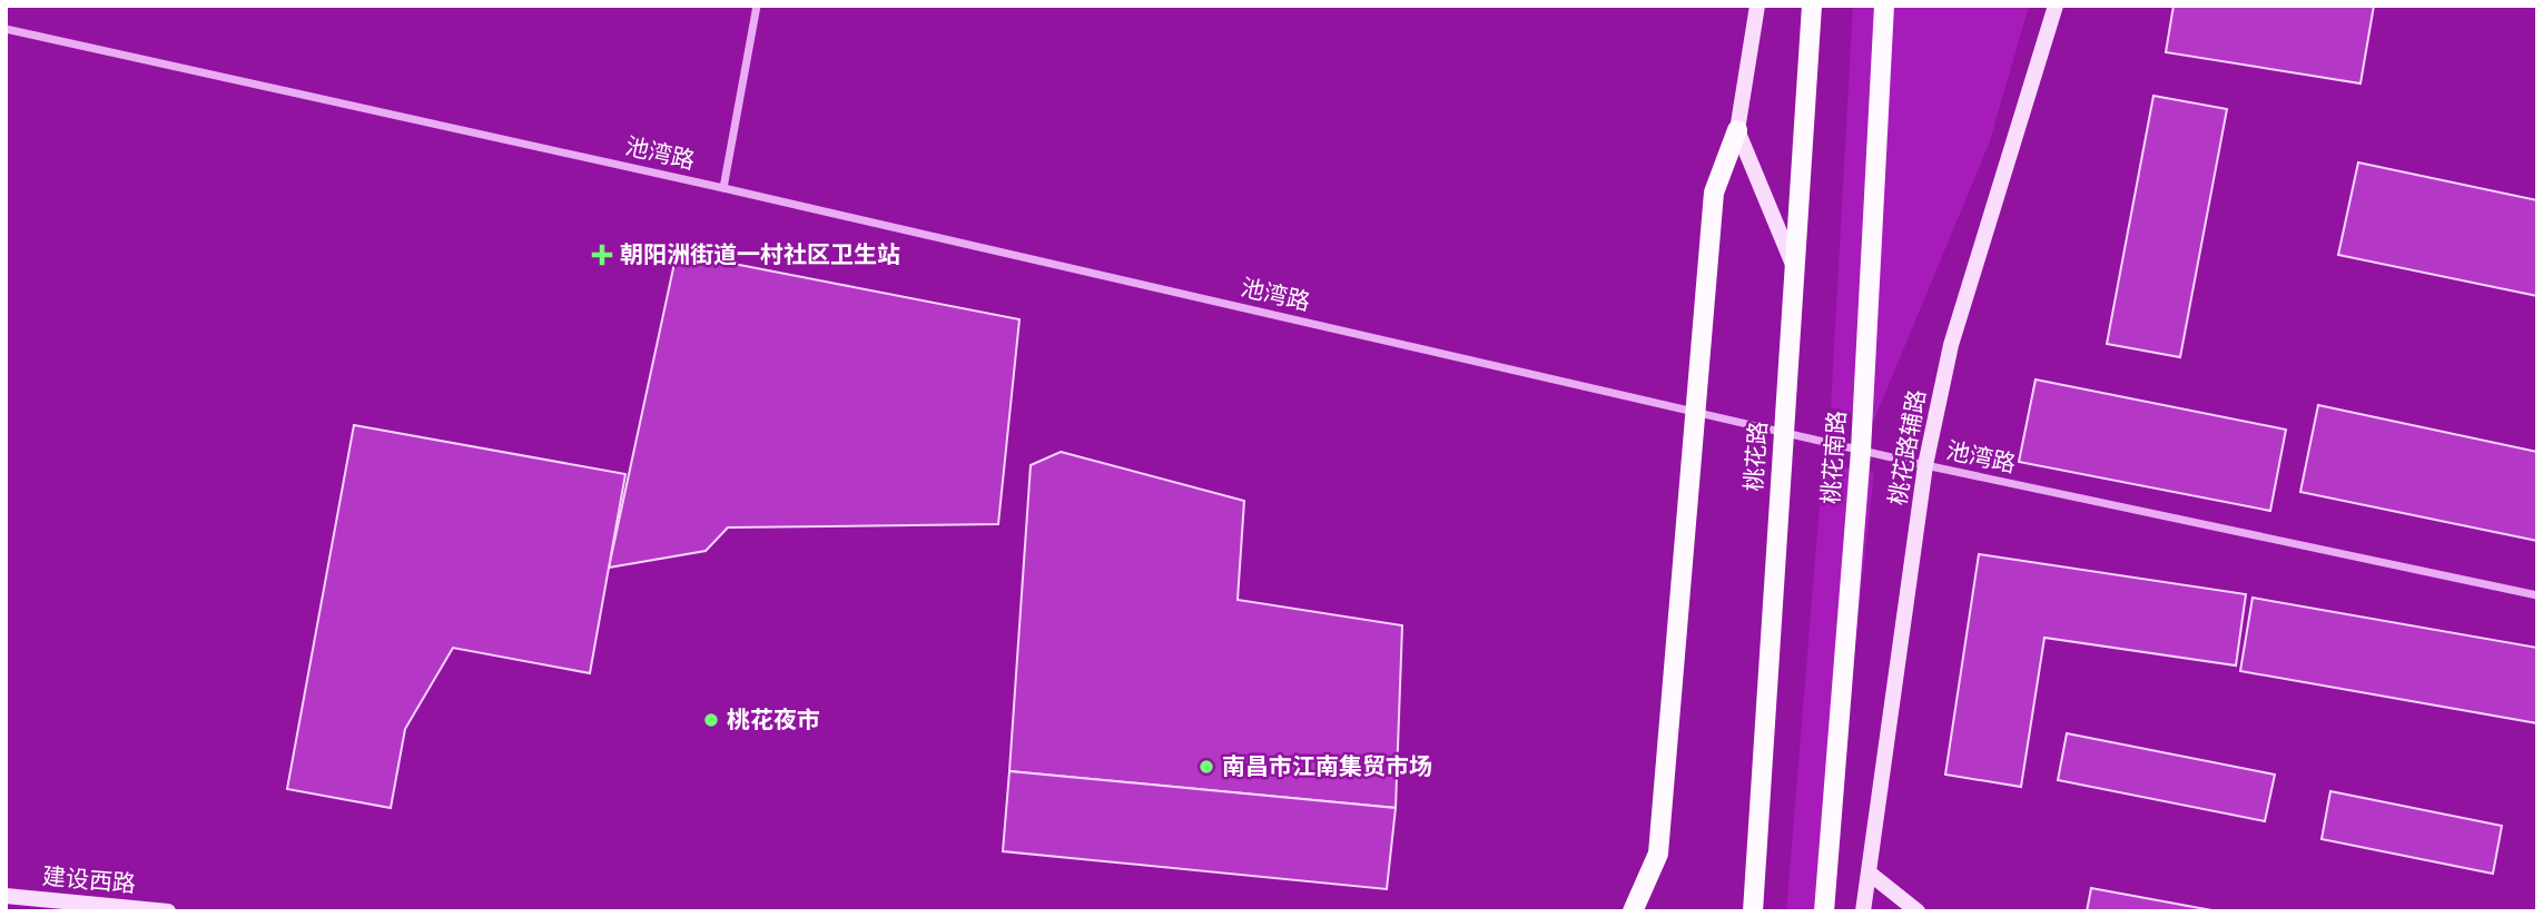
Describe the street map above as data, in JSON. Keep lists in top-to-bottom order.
{
  "streets": {
    "main road": [
      "桃花路辅路",
      "桃花路",
      "桃花南路",
      "建设西路"
    ],
    "street": ["池湾路"]
  },
  "crossings": [
    ["池湾路", "桃花路辅路"],
    ["池湾路", "桃花路"],
    ["池湾路", "桃花南路"]
  ],
  "places": {
    "health": ["朝阳洲街道一村社区卫生站"],
    "other": ["桃花夜市", "南昌市江南集贸市场"]
  }
}
